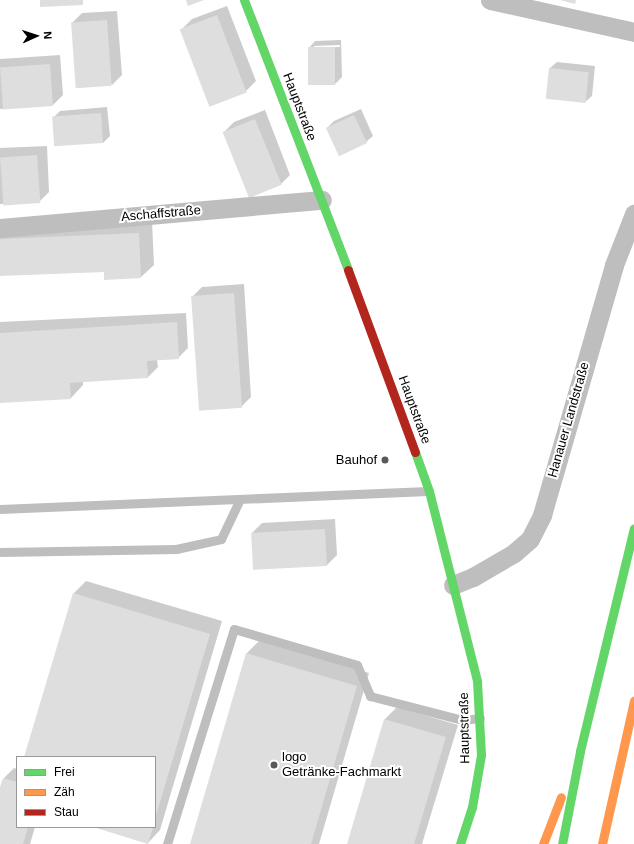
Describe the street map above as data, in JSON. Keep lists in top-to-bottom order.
{
  "streets": {
    "main road": ["Hauptstraße"],
    "street": ["Aschaffstraße", "Hanauer Landstraße"]
  },
  "crossings": [
    ["Hauptstraße", "Aschaffstraße"],
    ["Hauptstraße", "Hanauer Landstraße"]
  ],
  "places": ["Bauhof", "logo Getränke-Fachmarkt"],
  "legend": ["Frei", "Zäh", "Stau"],
  "north": "right"
}
